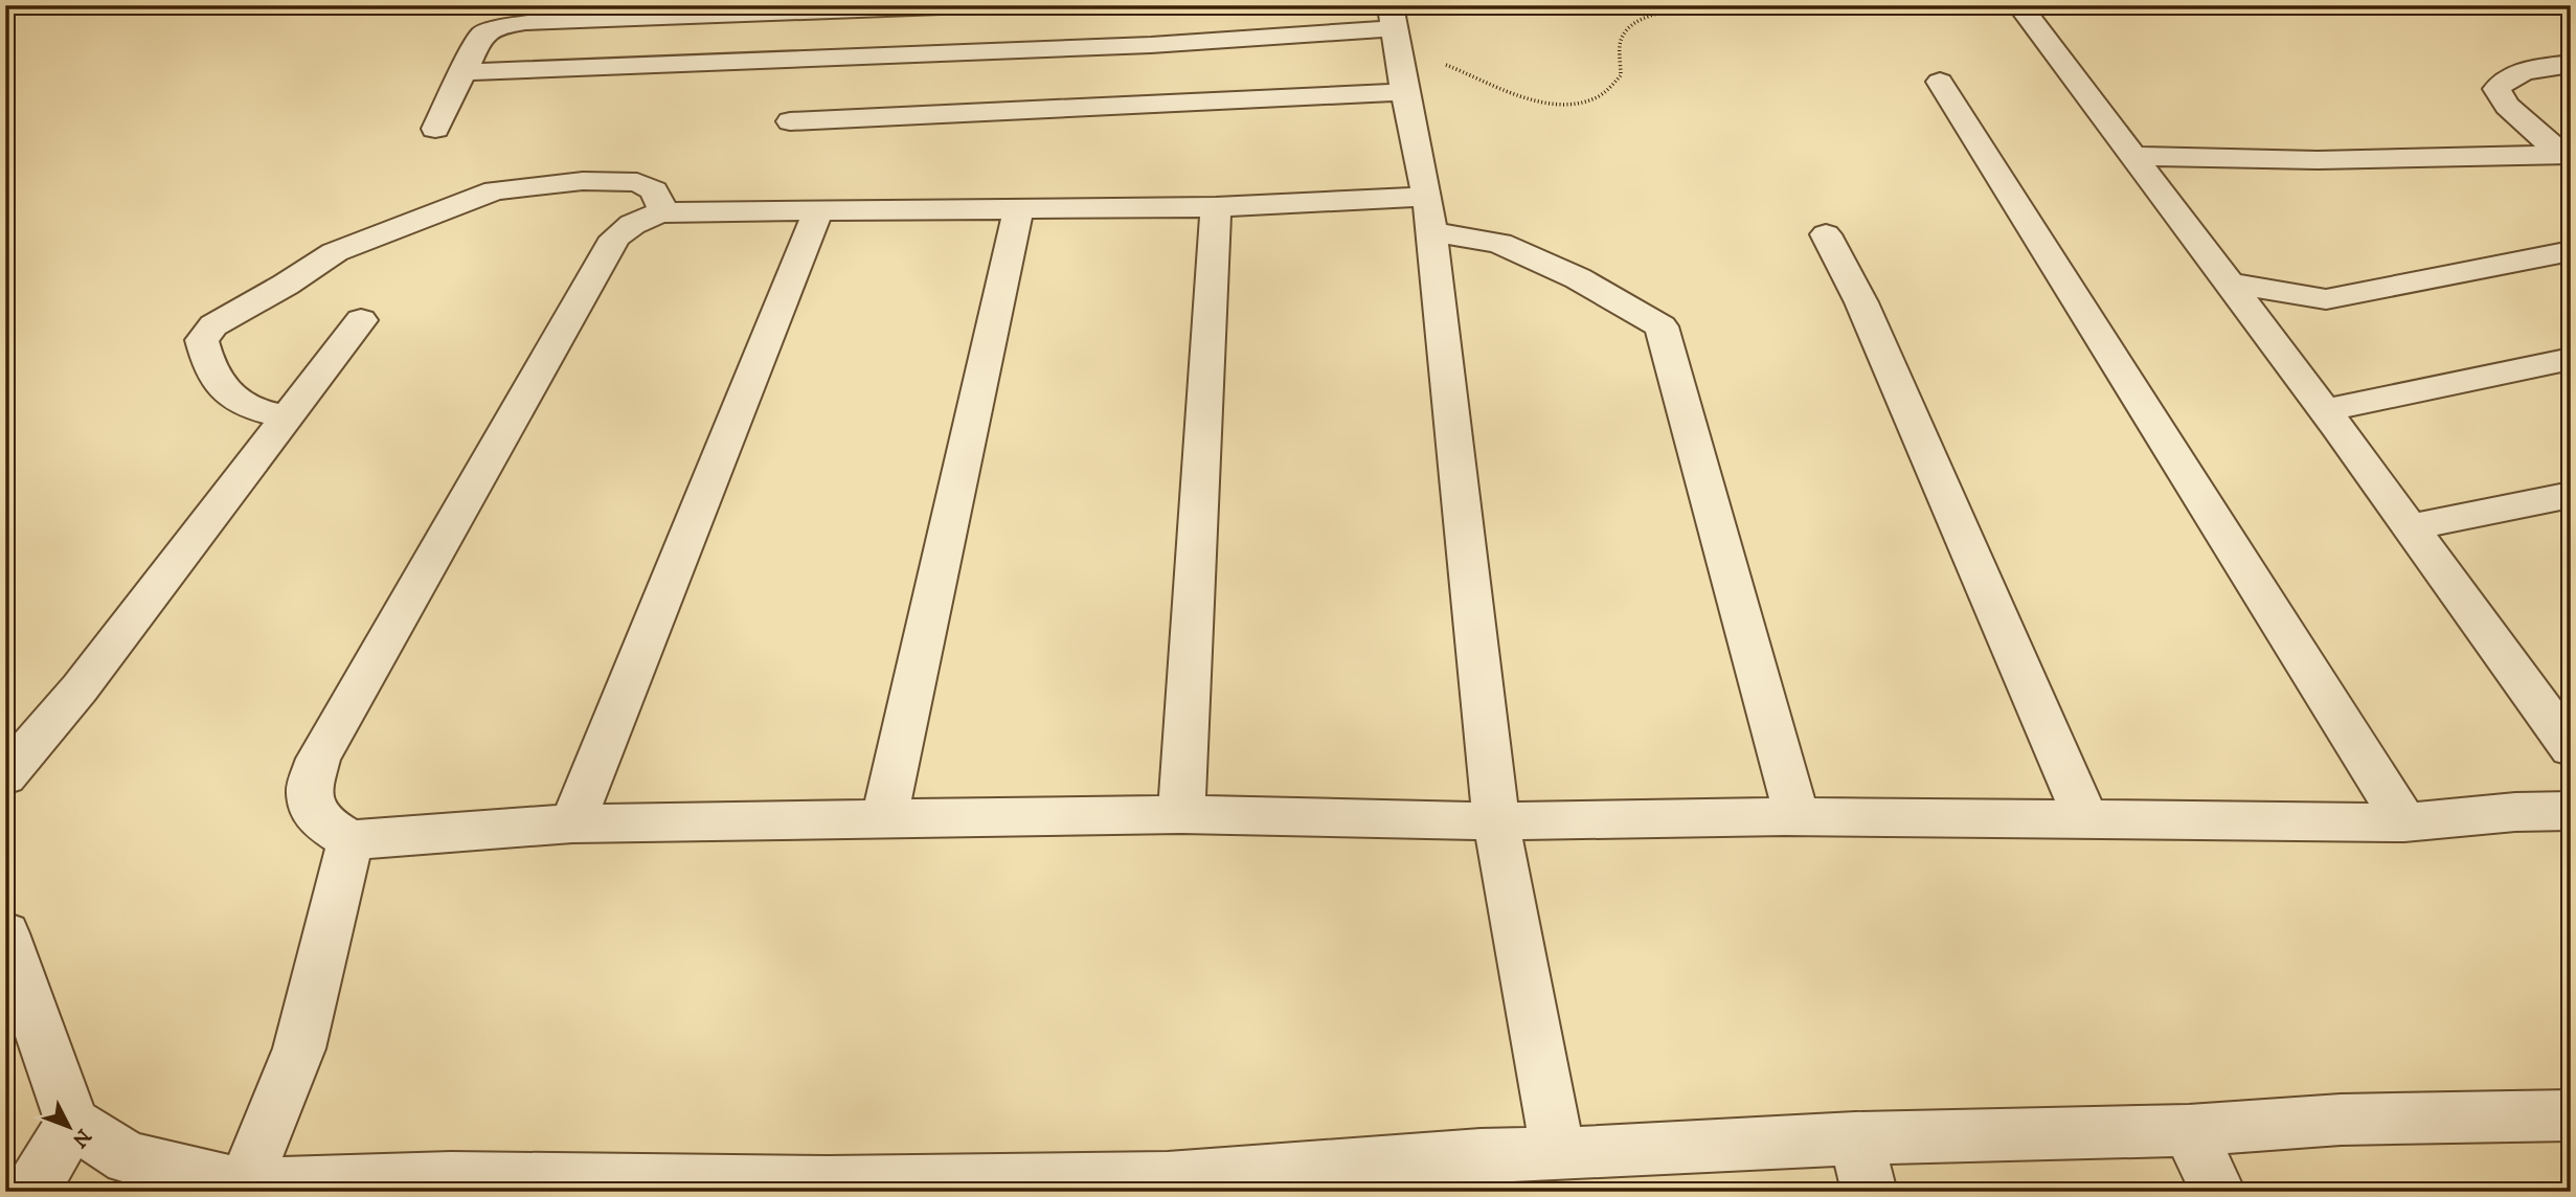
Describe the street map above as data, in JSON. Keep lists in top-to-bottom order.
{
  "north": "bottom right"
}
